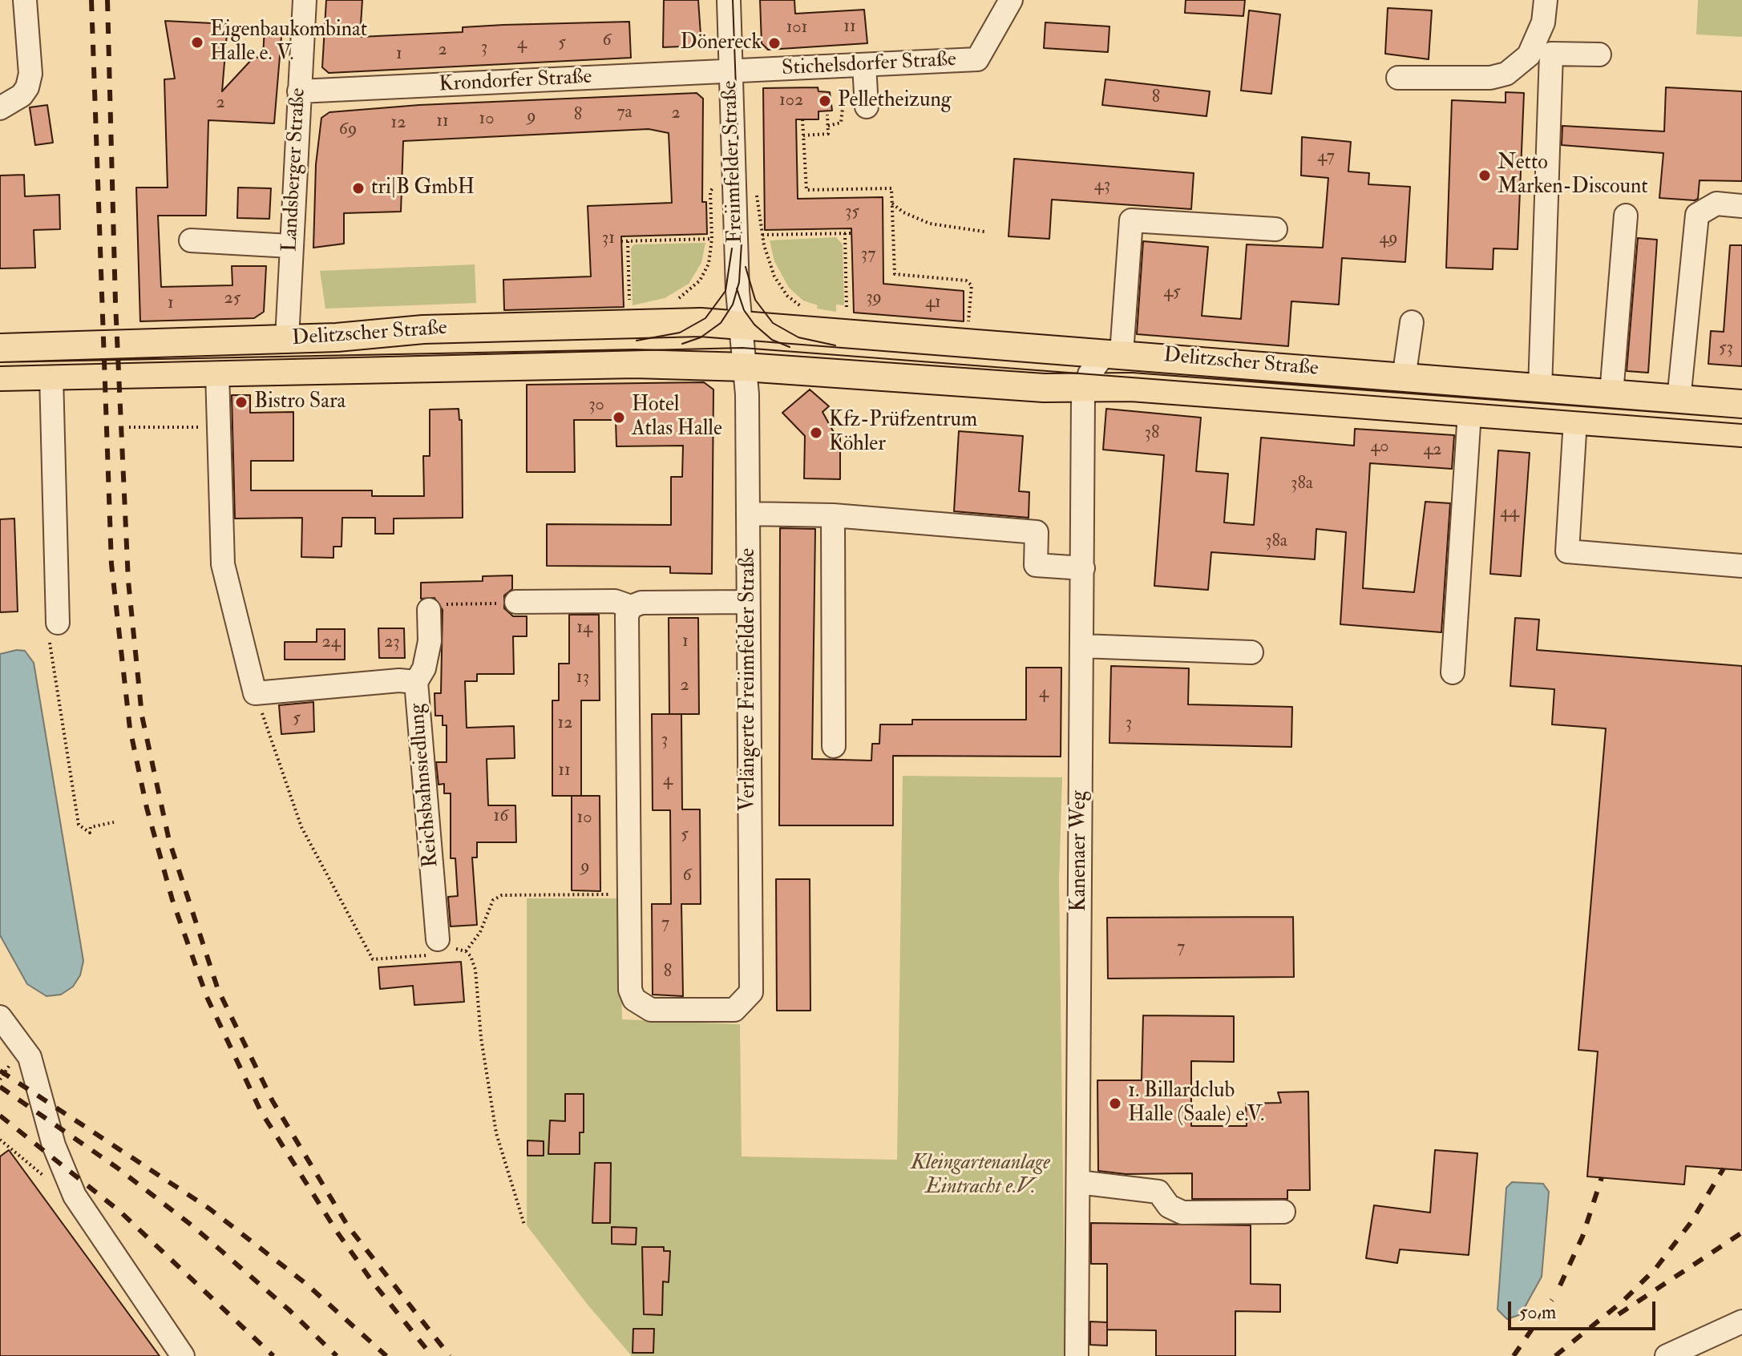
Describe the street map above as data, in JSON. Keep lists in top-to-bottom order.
{
  "streets": {
    "main road": ["Delitzscher Straße"],
    "street": [
      "Stichelsdorfer Straße",
      "Krondorfer Straße",
      "Freiimfelder Straße",
      "Landsberger Straße",
      "Verlängerte Freiimfelder Straße",
      "Reichsbahnsiedlung",
      "Kanenaer Weg"
    ]
  },
  "crossings": [
    ["Stichelsdorfer Straße", "Krondorfer Straße"],
    ["Stichelsdorfer Straße", "Freiimfelder Straße"],
    ["Krondorfer Straße", "Freiimfelder Straße"],
    ["Krondorfer Straße", "Landsberger Straße"],
    ["Freiimfelder Straße", "Delitzscher Straße"],
    ["Landsberger Straße", "Delitzscher Straße"],
    ["Delitzscher Straße", "Verlängerte Freiimfelder Straße"],
    ["Delitzscher Straße", "Kanenaer Weg"]
  ],
  "parks": ["Kleingartenanlage Eintracht e.V."],
  "places": [
    "Eigenbaukombinat Halle e. V.",
    "Dönereck",
    "Pelletheizung",
    "Netto Marken-Discount",
    "tri|B GmbH",
    "Bistro Sara",
    "Hotel Atlas Halle",
    "Kfz-Prüfzentrum Köhler",
    "1. Billardclub Halle (Saale) e.V."
  ],
  "house_numbers": [
    "11",
    "101",
    "6",
    "5",
    "4",
    "3",
    "2",
    "1",
    "8",
    "102",
    "2",
    "7a",
    "2",
    "8",
    "9",
    "10",
    "11",
    "12",
    "69",
    "47",
    "43",
    "35",
    "31",
    "49",
    "37",
    "45",
    "39",
    "25",
    "41",
    "1",
    "53",
    "30",
    "38",
    "40",
    "42",
    "38a",
    "44",
    "38a",
    "14",
    "1",
    "24",
    "23",
    "13",
    "2",
    "4",
    "5",
    "12",
    "3",
    "3",
    "11",
    "4",
    "16",
    "10",
    "5",
    "9",
    "6",
    "7",
    "7",
    "8"
  ],
  "scale_bar": "50 m"
}
